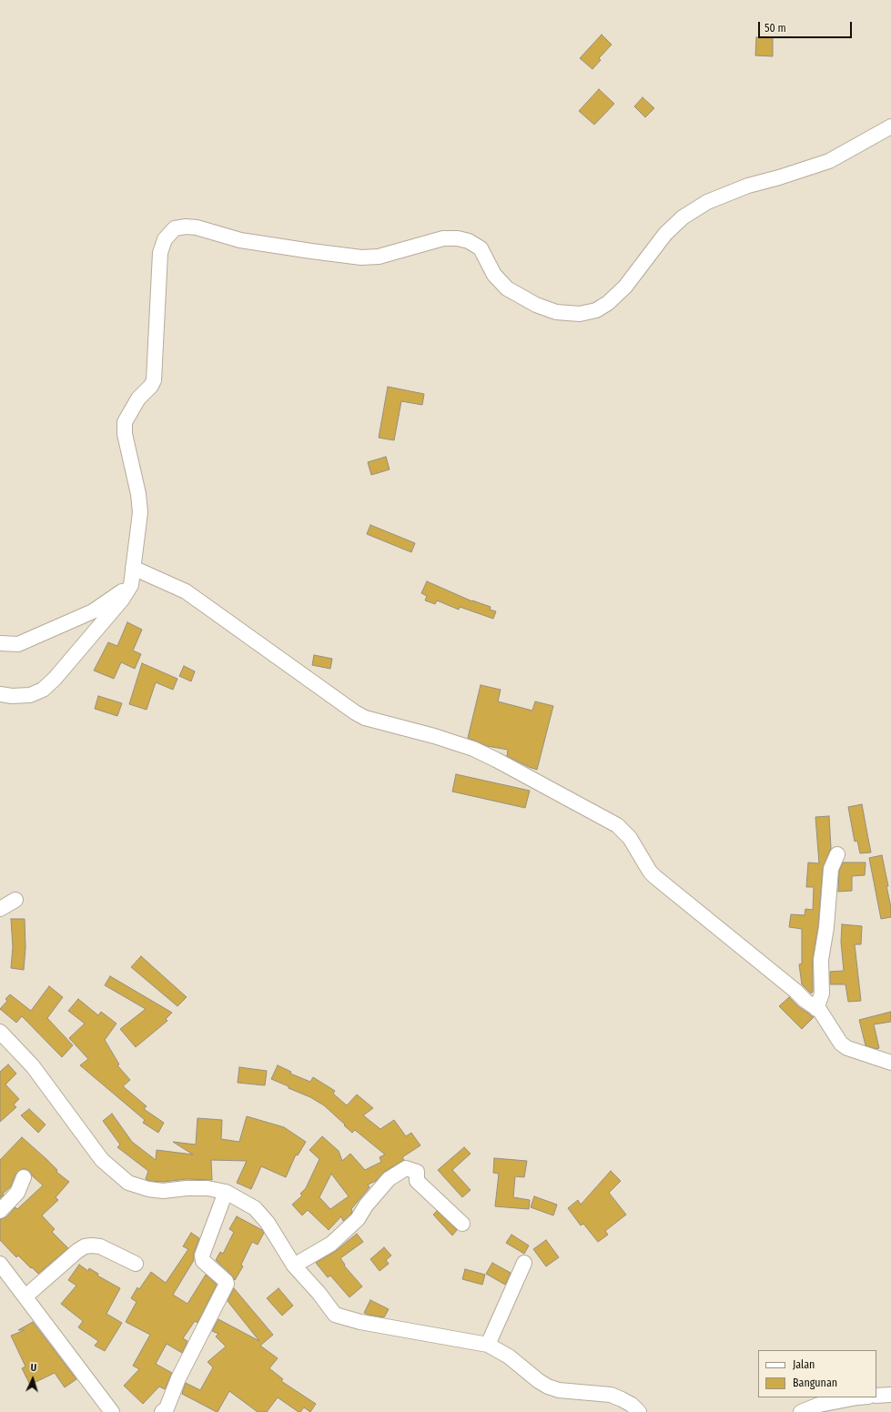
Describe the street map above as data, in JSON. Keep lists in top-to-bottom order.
{
  "legend": ["Jalan", "Bangunan"],
  "scale_bar": "50 m",
  "north": "top"
}
